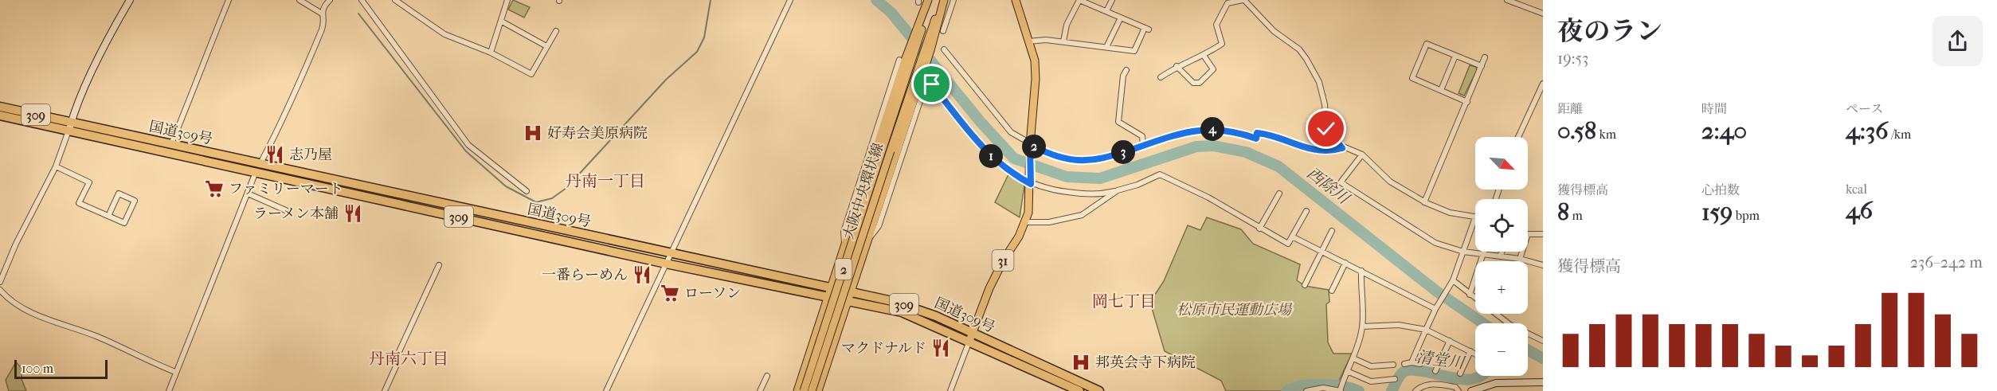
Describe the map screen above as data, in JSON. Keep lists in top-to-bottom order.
{
  "streets": {
    "highway": ["309", "国道309号"],
    "main road": ["大阪中央環状線", "31", "2"]
  },
  "crossings": [
    ["国道309号", "31"]
  ],
  "districts": ["丹南一丁目", "岡七丁目", "丹南六丁目"],
  "water": ["西除川", "清堂川"],
  "parks": ["松原市民運動広場"],
  "places": {
    "hospital": ["好寿会美原病院", "邦英会寺下病院"],
    "restaurant": [
      "志乃屋",
      "ラーメン本舗",
      "一番らーめん",
      "マクドナルド"
    ],
    "supermarket": ["ファミリーマート", "ローソン"]
  },
  "scale_bar": "100 m",
  "north": "bottom right",
  "page": {
    "heading": ["夜のラン", "19:53"],
    "stats": [
      ["距離", "0.58 km"],
      ["時間", "2:40"],
      ["ペース", "4:36 /km"],
      ["獲得標高", "8 m"],
      ["心拍数", "159 bpm"],
      ["kcal", "46"]
    ],
    "pins": [
      "4",
      "2",
      "3",
      "1"
    ],
    "map_buttons": ["+", "−"],
    "chart": ["獲得標高", "236–242 m"],
    "scale": "100 m"
  }
}
